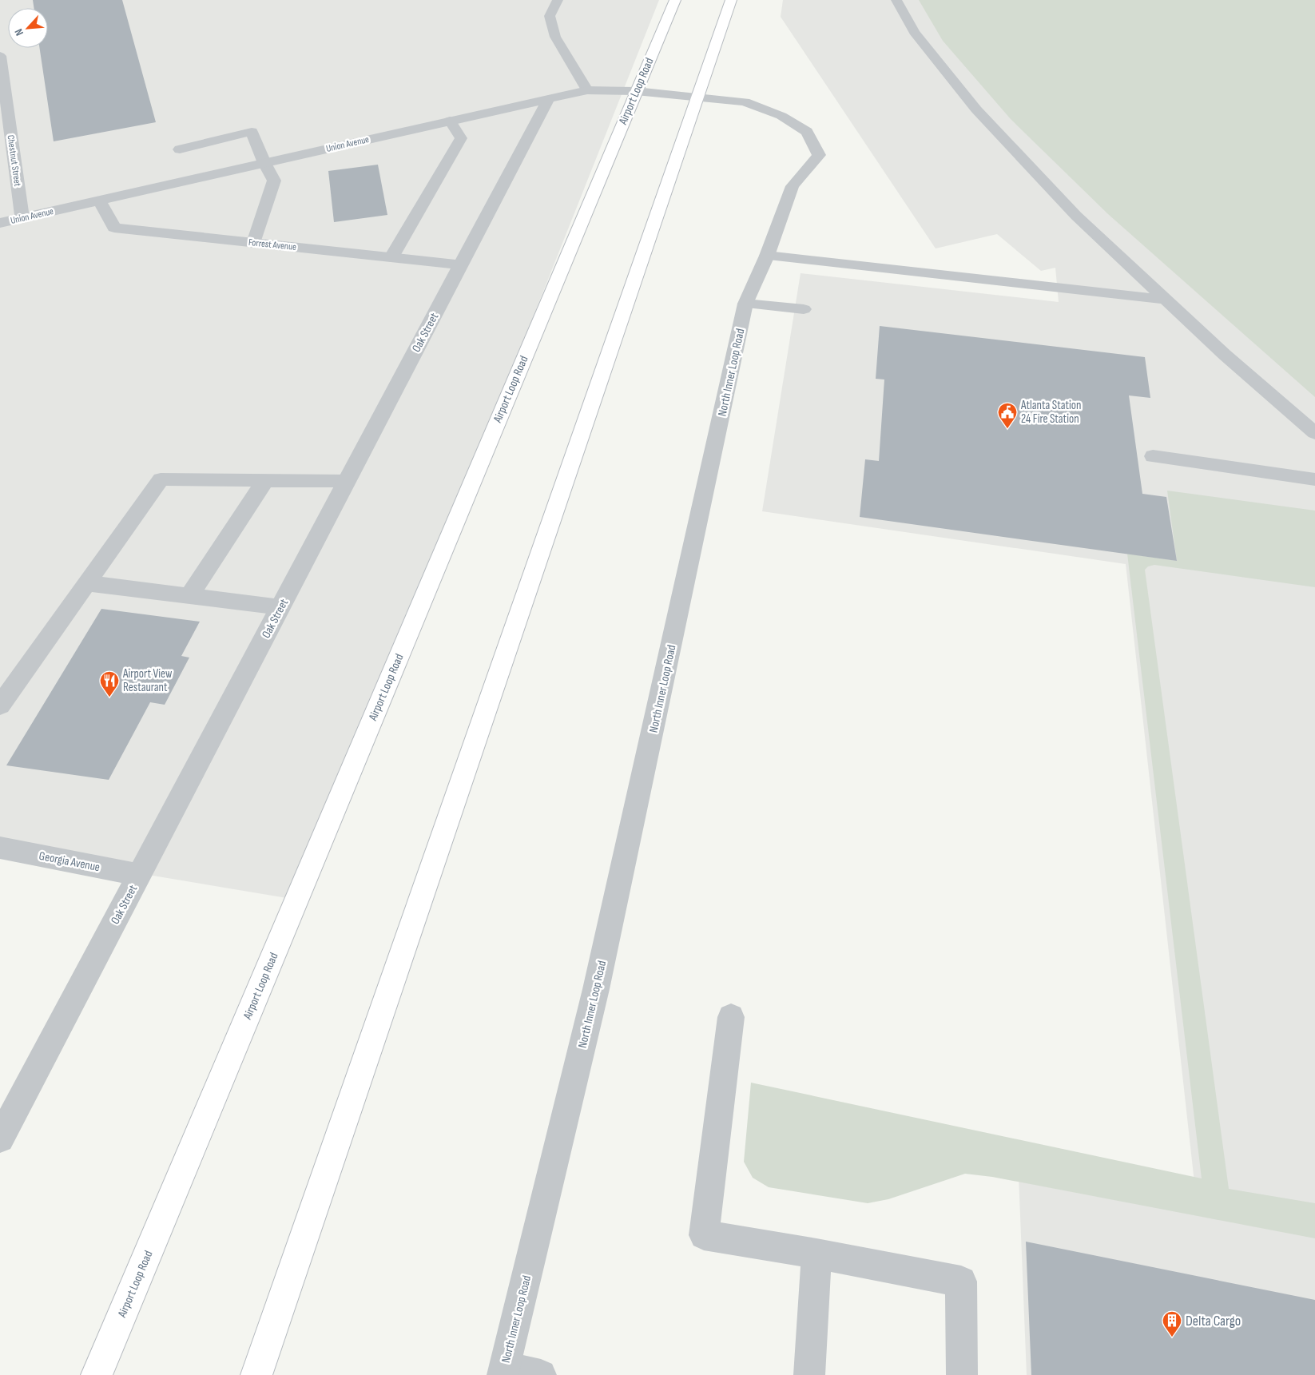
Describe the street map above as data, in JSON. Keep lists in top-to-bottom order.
{
  "streets": {
    "main road": ["Airport Loop Road"],
    "street": [
      "Union Avenue",
      "Chestnut Street",
      "Forrest Avenue",
      "Oak Street",
      "North Inner Loop Road",
      "Georgia Avenue"
    ]
  },
  "crossings": [
    ["Airport Loop Road", "Union Avenue"],
    ["Union Avenue", "Chestnut Street"],
    ["Union Avenue", "Forrest Avenue"],
    ["Union Avenue", "Oak Street"],
    ["Union Avenue", "North Inner Loop Road"],
    ["Forrest Avenue", "Oak Street"],
    ["Oak Street", "Georgia Avenue"]
  ],
  "places": {
    "public building": ["Atlanta Station 24 Fire Station"],
    "restaurant": ["Airport View Restaurant"],
    "building": ["Delta Cargo"]
  },
  "north": "bottom left"
}
